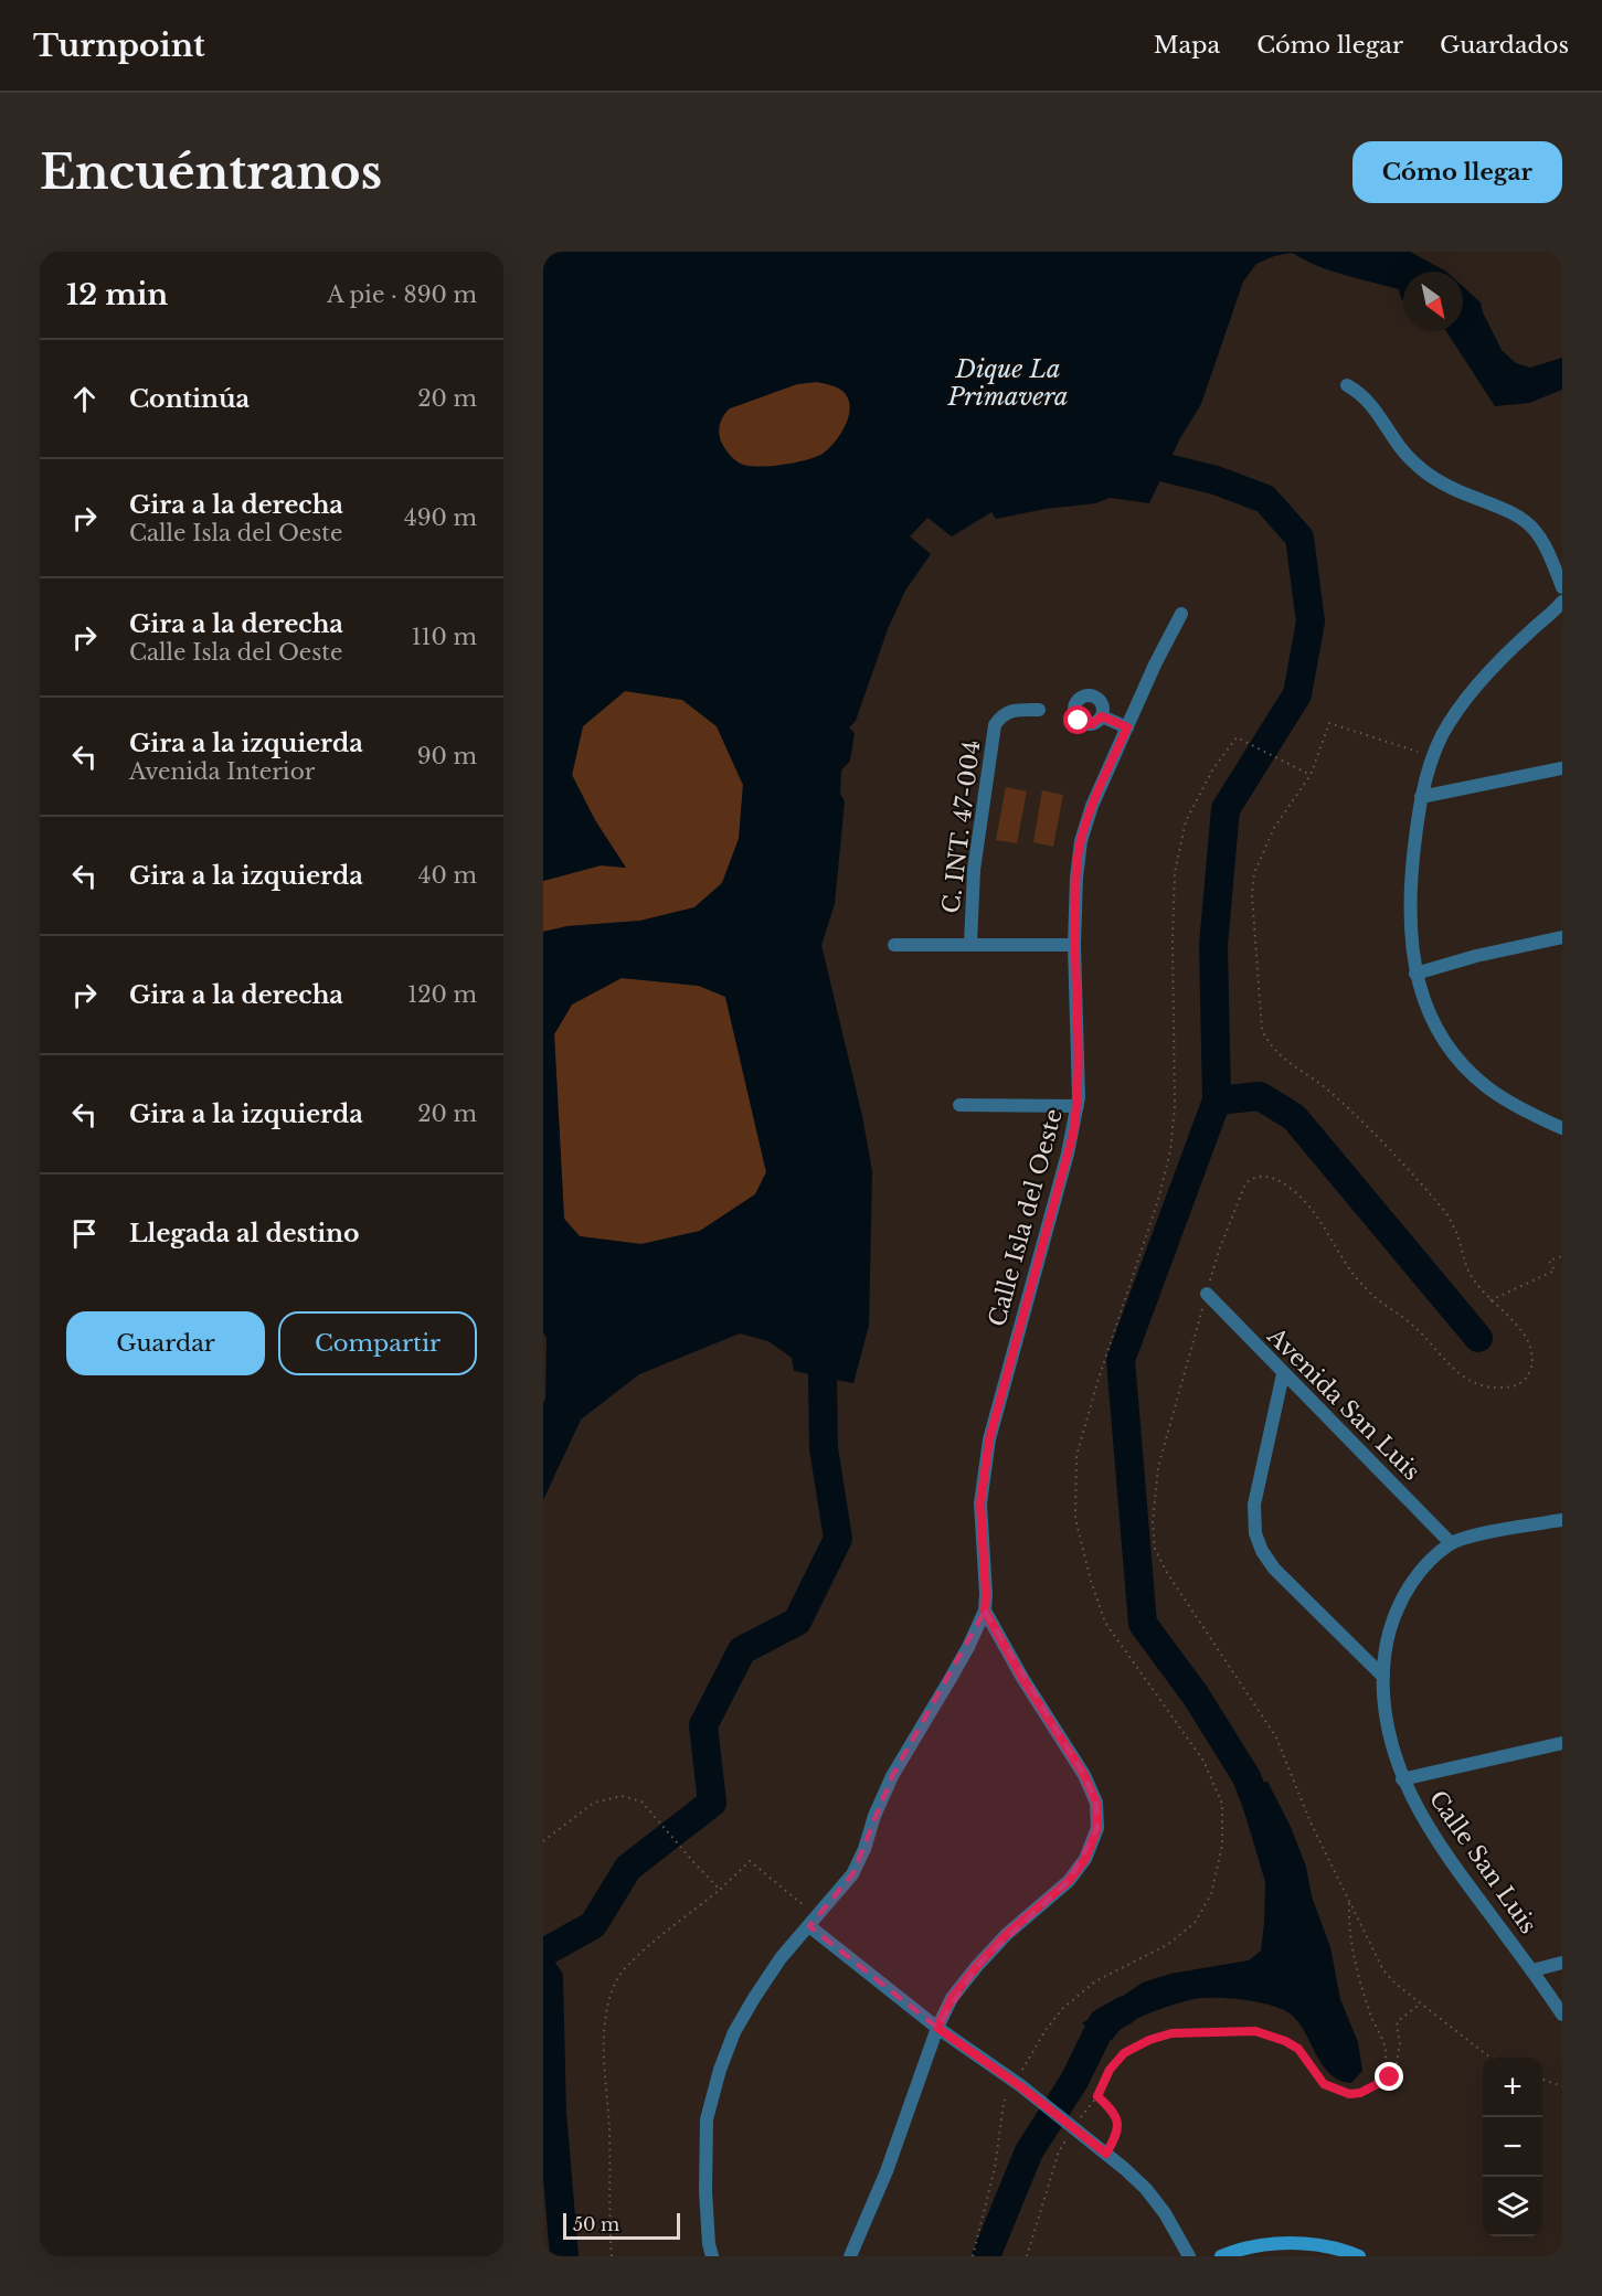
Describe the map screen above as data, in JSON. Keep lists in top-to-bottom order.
{
  "streets": {
    "street": [
      "C. INT. 47-004",
      "Calle Isla del Oeste",
      "Avenida San Luis",
      "Calle San Luis"
    ]
  },
  "crossings": [
    ["Avenida San Luis", "Calle San Luis"]
  ],
  "water": ["Dique La Primavera"],
  "scale_bar": "50 m",
  "north": "bottom right",
  "page": {
    "header": "Turnpoint",
    "nav": ["Mapa", "Cómo llegar", "Guardados"],
    "buttons": [
      "Cómo llegar",
      ["Guardar", "Compartir"]
    ],
    "title": "Encuéntranos",
    "heading": ["12 min", "A pie · 890 m"],
    "list": [
      ["Continúa", "20 m"],
      ["Gira a la derecha", "Calle Isla del Oeste", "490 m"],
      ["Gira a la derecha", "Calle Isla del Oeste", "110 m"],
      ["Gira a la izquierda", "Avenida Interior", "90 m"],
      ["Gira a la izquierda", "40 m"],
      ["Gira a la derecha", "120 m"],
      ["Gira a la izquierda", "20 m"],
      "Llegada al destino"
    ],
    "map_buttons": ["+", "−"],
    "scale": "50 m"
  }
}
